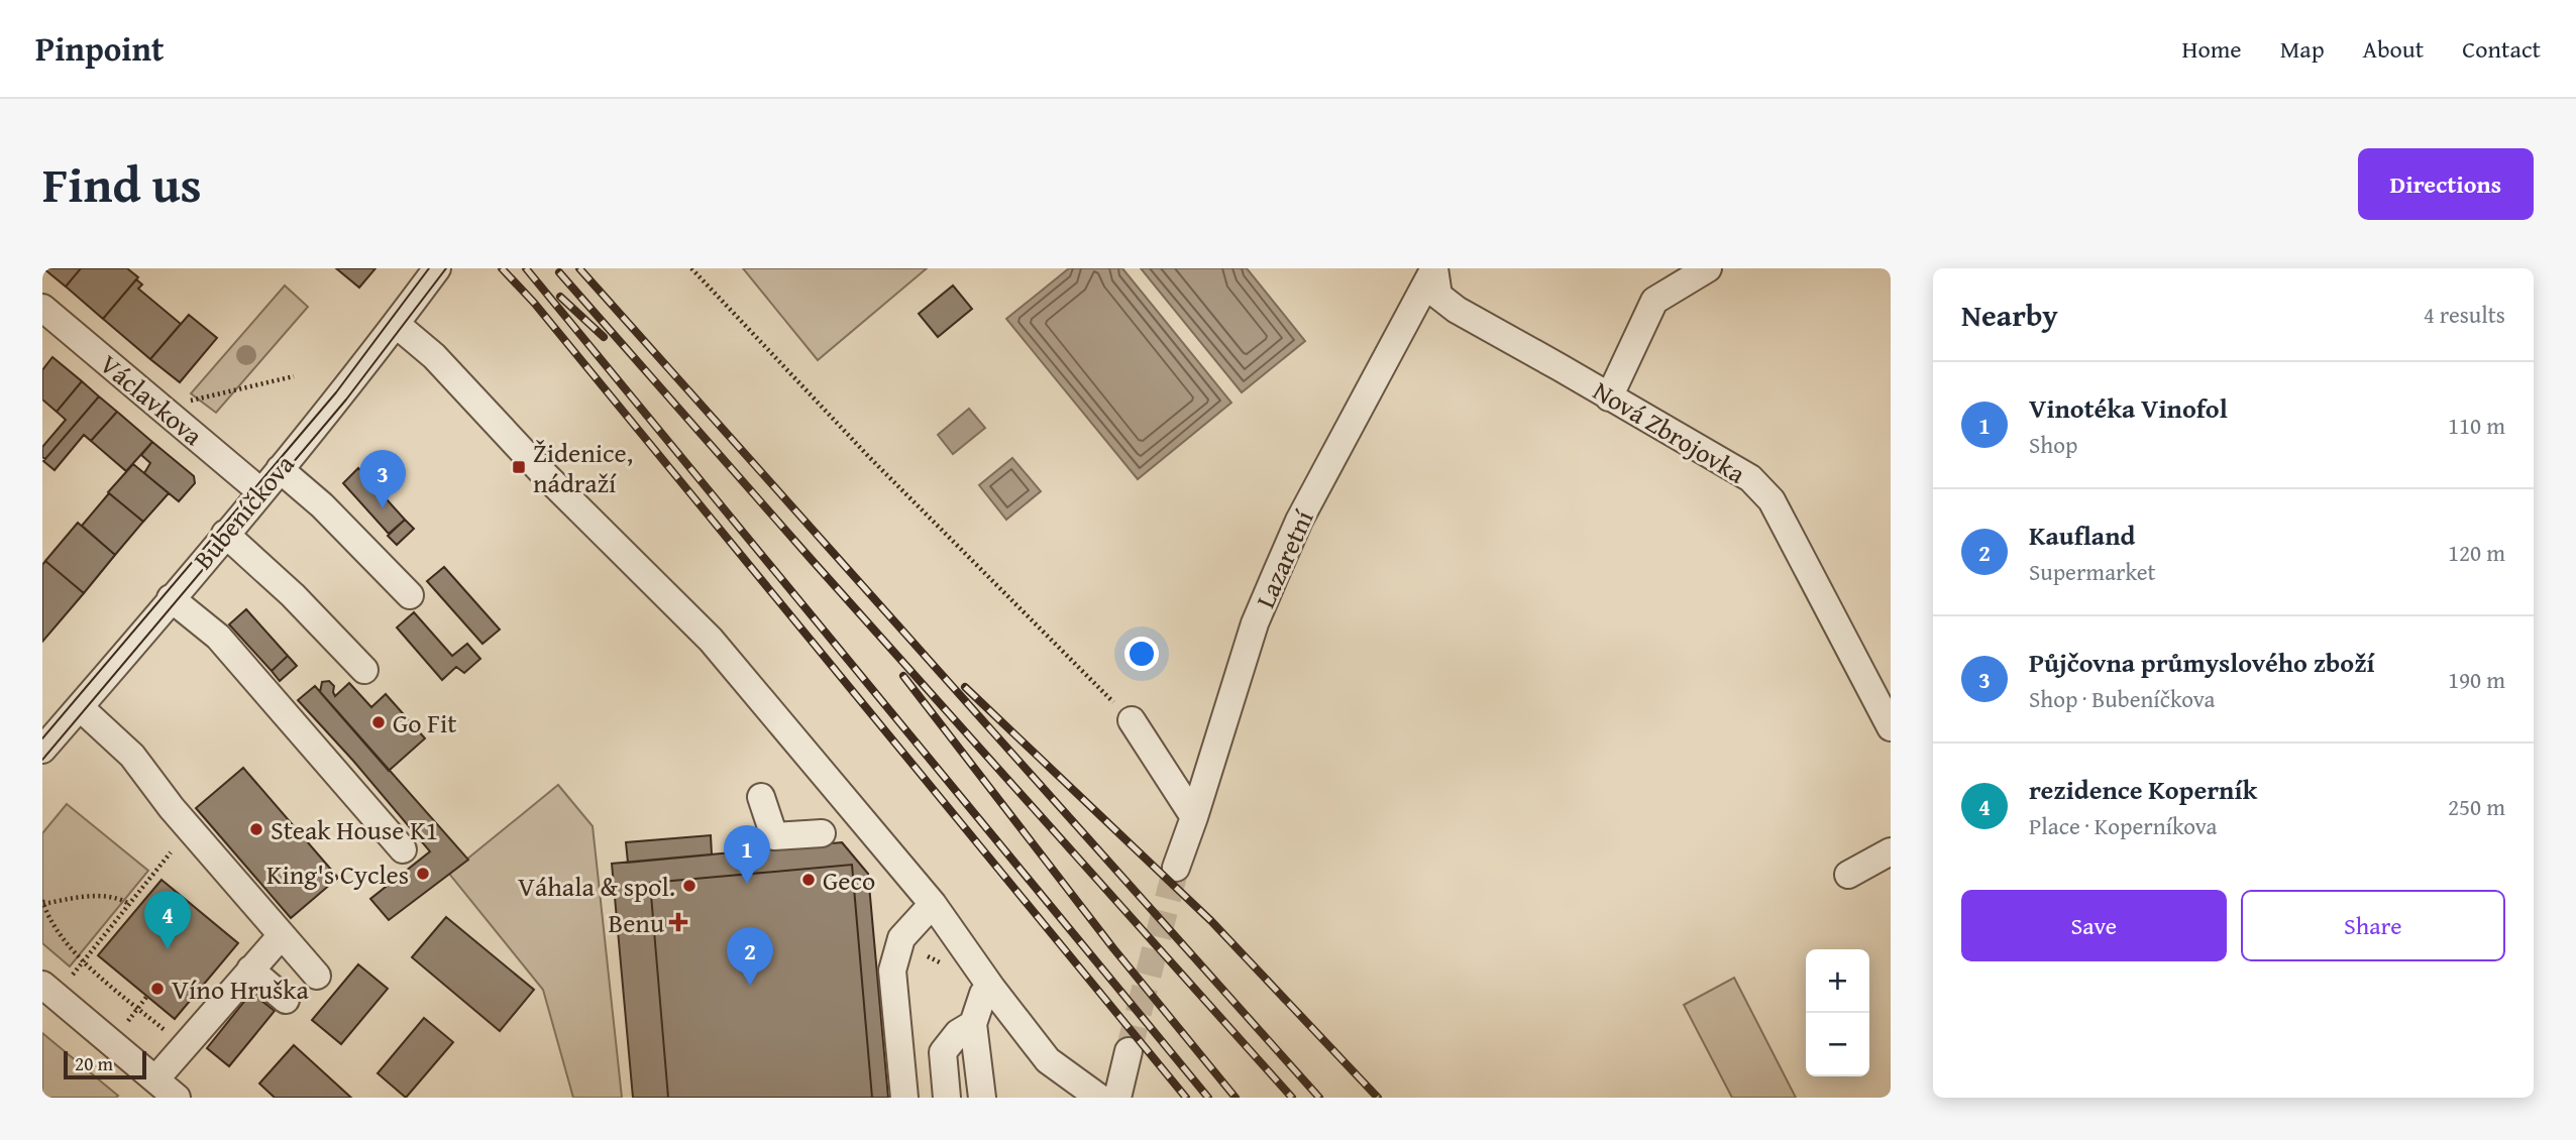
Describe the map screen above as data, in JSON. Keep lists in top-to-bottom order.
{
  "streets": {
    "street": [
      "Václavkova",
      "Nová Zbrojovka",
      "Bubeníčkova",
      "Lazaretní"
    ]
  },
  "crossings": [
    ["Václavkova", "Bubeníčkova"],
    ["Nová Zbrojovka", "Lazaretní"]
  ],
  "places": {
    "transit": ["Židenice, nádraží"],
    "other": [
      "Go Fit",
      "Steak House K1",
      "King's Cycles",
      "Geco",
      "Váhala & spol.",
      "Víno Hruška"
    ],
    "health": ["Benu"]
  },
  "scale_bar": "20 m",
  "page": {
    "header": "Pinpoint",
    "nav": [
      "Home",
      "Map",
      "About",
      "Contact"
    ],
    "title": "Find us",
    "buttons": [
      "Directions",
      ["Save", "Share"]
    ],
    "heading": ["Nearby", "4 results"],
    "list": [
      {
        "mark": "1",
        "name": "Vinotéka Vinofol",
        "note": "Shop",
        "value": "110 m"
      },
      {
        "mark": "2",
        "name": "Kaufland",
        "note": "Supermarket",
        "value": "120 m"
      },
      {
        "mark": "3",
        "name": "Půjčovna průmyslového zboží",
        "note": "Shop · Bubeníčkova",
        "value": "190 m"
      },
      {
        "mark": "4",
        "name": "rezidence Koperník",
        "note": "Place · Koperníkova",
        "value": "250 m"
      }
    ],
    "pins": [
      "3",
      "1",
      "4",
      "2"
    ],
    "map_buttons": ["+", "−"],
    "scale": "20 m"
  }
}
